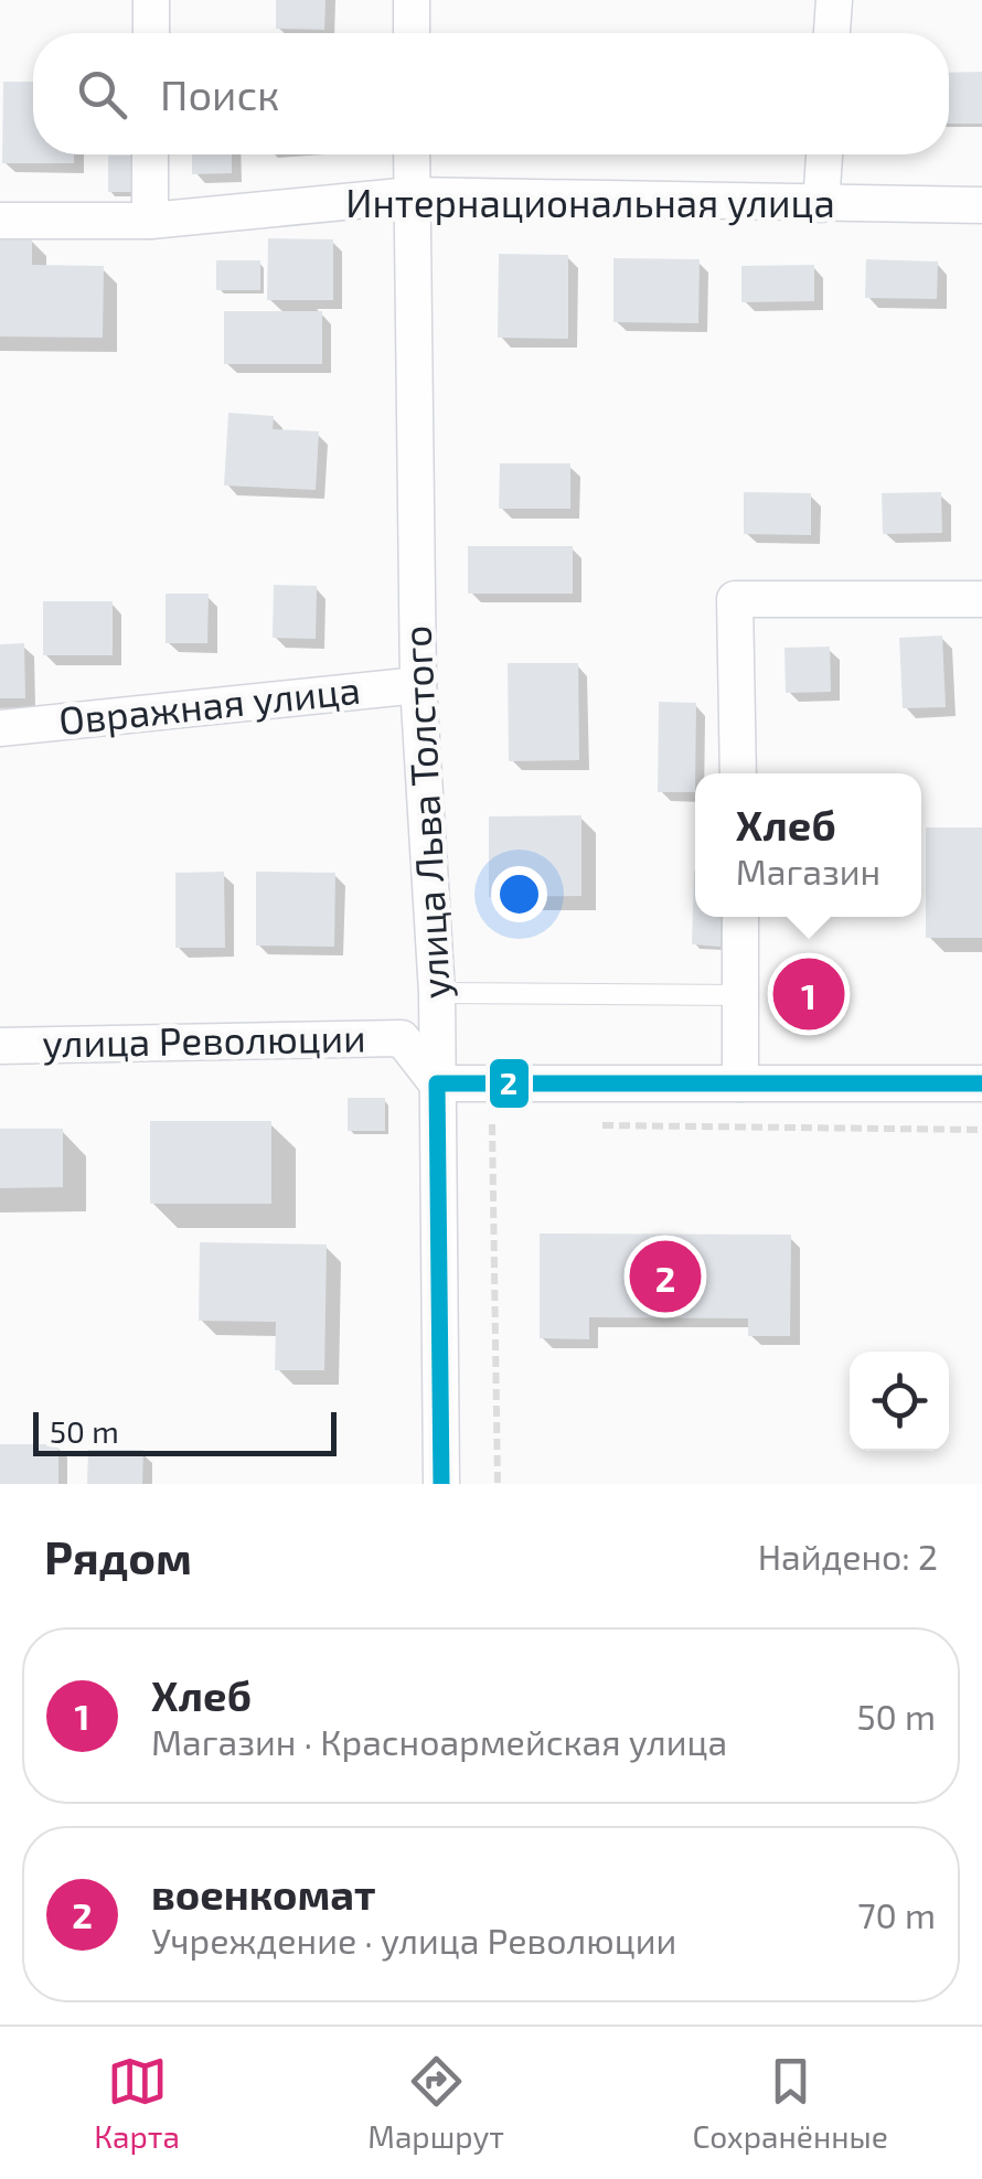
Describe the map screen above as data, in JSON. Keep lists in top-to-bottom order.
{
  "streets": {
    "street": [
      "Интернациональная улица",
      "Овражная улица",
      "улица Льва Толстого",
      "улица Революции"
    ]
  },
  "crossings": [
    ["Интернациональная улица", "улица Льва Толстого"],
    ["Овражная улица", "улица Льва Толстого"],
    ["улица Льва Толстого", "улица Революции"]
  ],
  "lines": ["transit line 2"],
  "scale_bar": "50 m",
  "page": {
    "search": "Поиск",
    "popup": ["Хлеб", "Магазин"],
    "pins": ["1", "2"],
    "scale": "50 m",
    "heading": ["Рядом", "Найдено: 2"],
    "list": [
      {
        "mark": "1",
        "name": "Хлеб",
        "note": "Магазин · Красноармейская улица",
        "value": "50 m"
      },
      {
        "mark": "2",
        "name": "военкомат",
        "note": "Учреждение · улица Революции",
        "value": "70 m"
      }
    ],
    "nav": ["Карта", "Маршрут", "Сохранённые"]
  }
}
